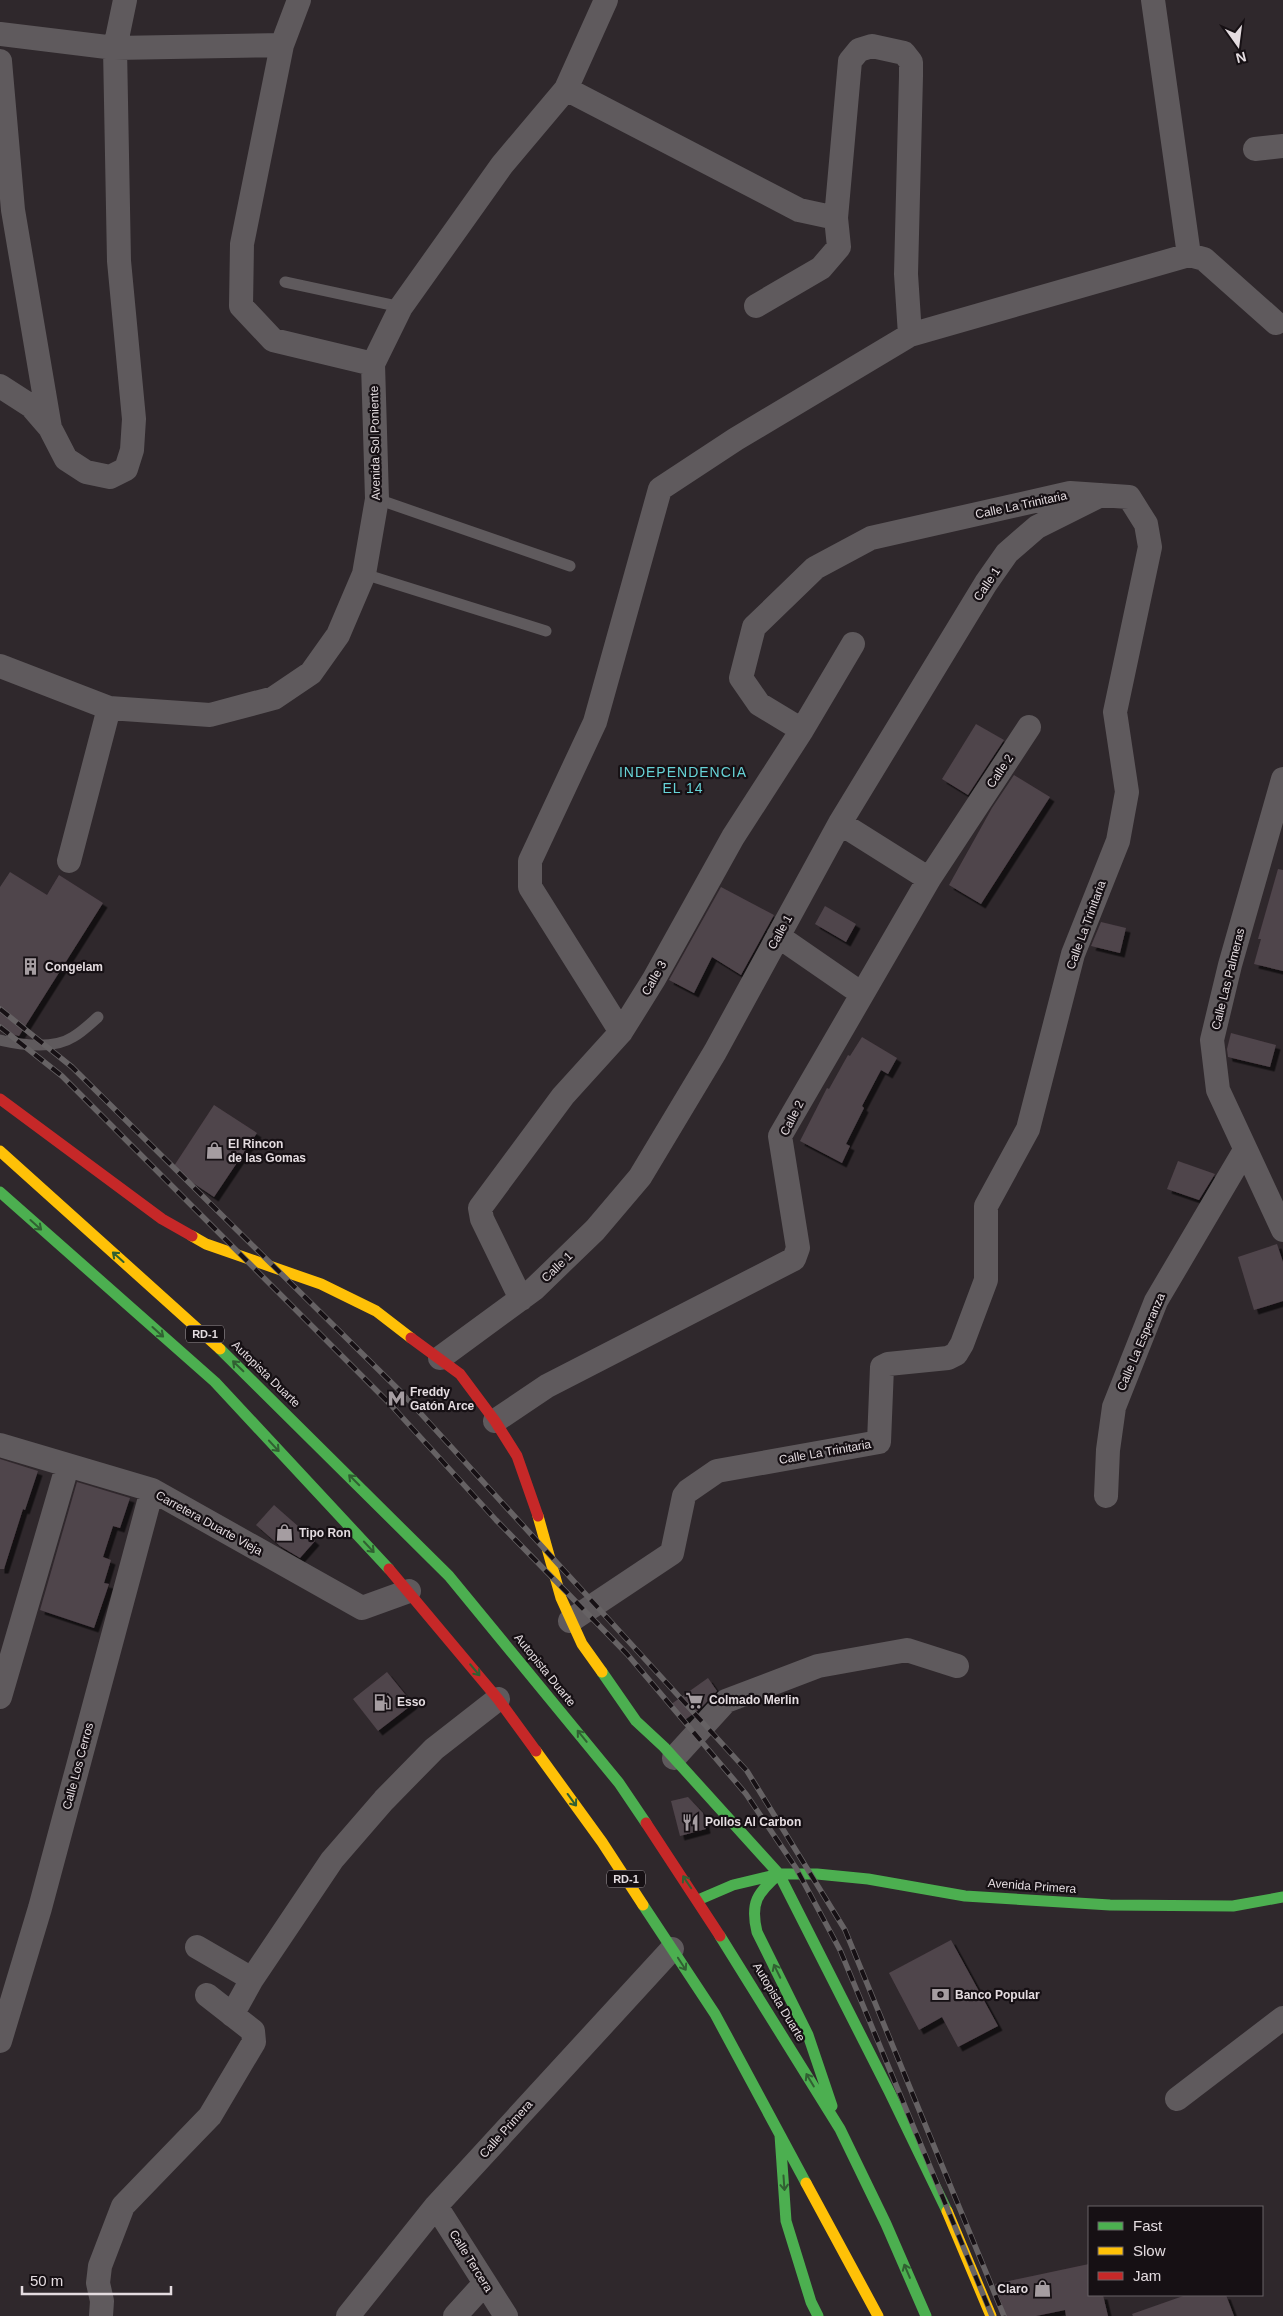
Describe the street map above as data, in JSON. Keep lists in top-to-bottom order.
{
  "streets": {
    "main road": ["RD-1", "Autopista Duarte", "Avenida Primera"],
    "street": [
      "Avenida Sol Poniente",
      "Calle La Trinitaria",
      "Calle 1",
      "Calle 2",
      "Calle 3",
      "Calle Las Palmeras",
      "Calle La Esperanza",
      "Carretera Duarte Vieja",
      "Calle Los Cerros",
      "Calle Primera",
      "Calle Tercera"
    ]
  },
  "crossings": [
    ["Calle La Trinitaria", "Calle 1"],
    ["Calle La Trinitaria", "Calle 3"],
    ["Calle 1", "Calle 3"],
    ["Calle Las Palmeras", "Calle La Esperanza"],
    ["RD-1", "Carretera Duarte Vieja"],
    ["RD-1", "Calle Primera"],
    ["Autopista Duarte", "Avenida Primera"],
    ["Carretera Duarte Vieja", "Calle Los Cerros"],
    ["Calle Primera", "Calle Tercera"]
  ],
  "districts": ["INDEPENDENCIA EL 14"],
  "places": {
    "building": ["Congelam"],
    "shop": ["El Rincon de las Gomas", "Tipo Ron", "Claro"],
    "metro station": ["Freddy Gatón Arce"],
    "supermarket": ["Colmado Merlin"],
    "fuel station": ["Esso"],
    "restaurant": ["Pollos Al Carbon"],
    "bank": ["Banco Popular"]
  },
  "legend": ["Fast", "Slow", "Jam"],
  "scale_bar": "50 m",
  "north": "bottom"
}
